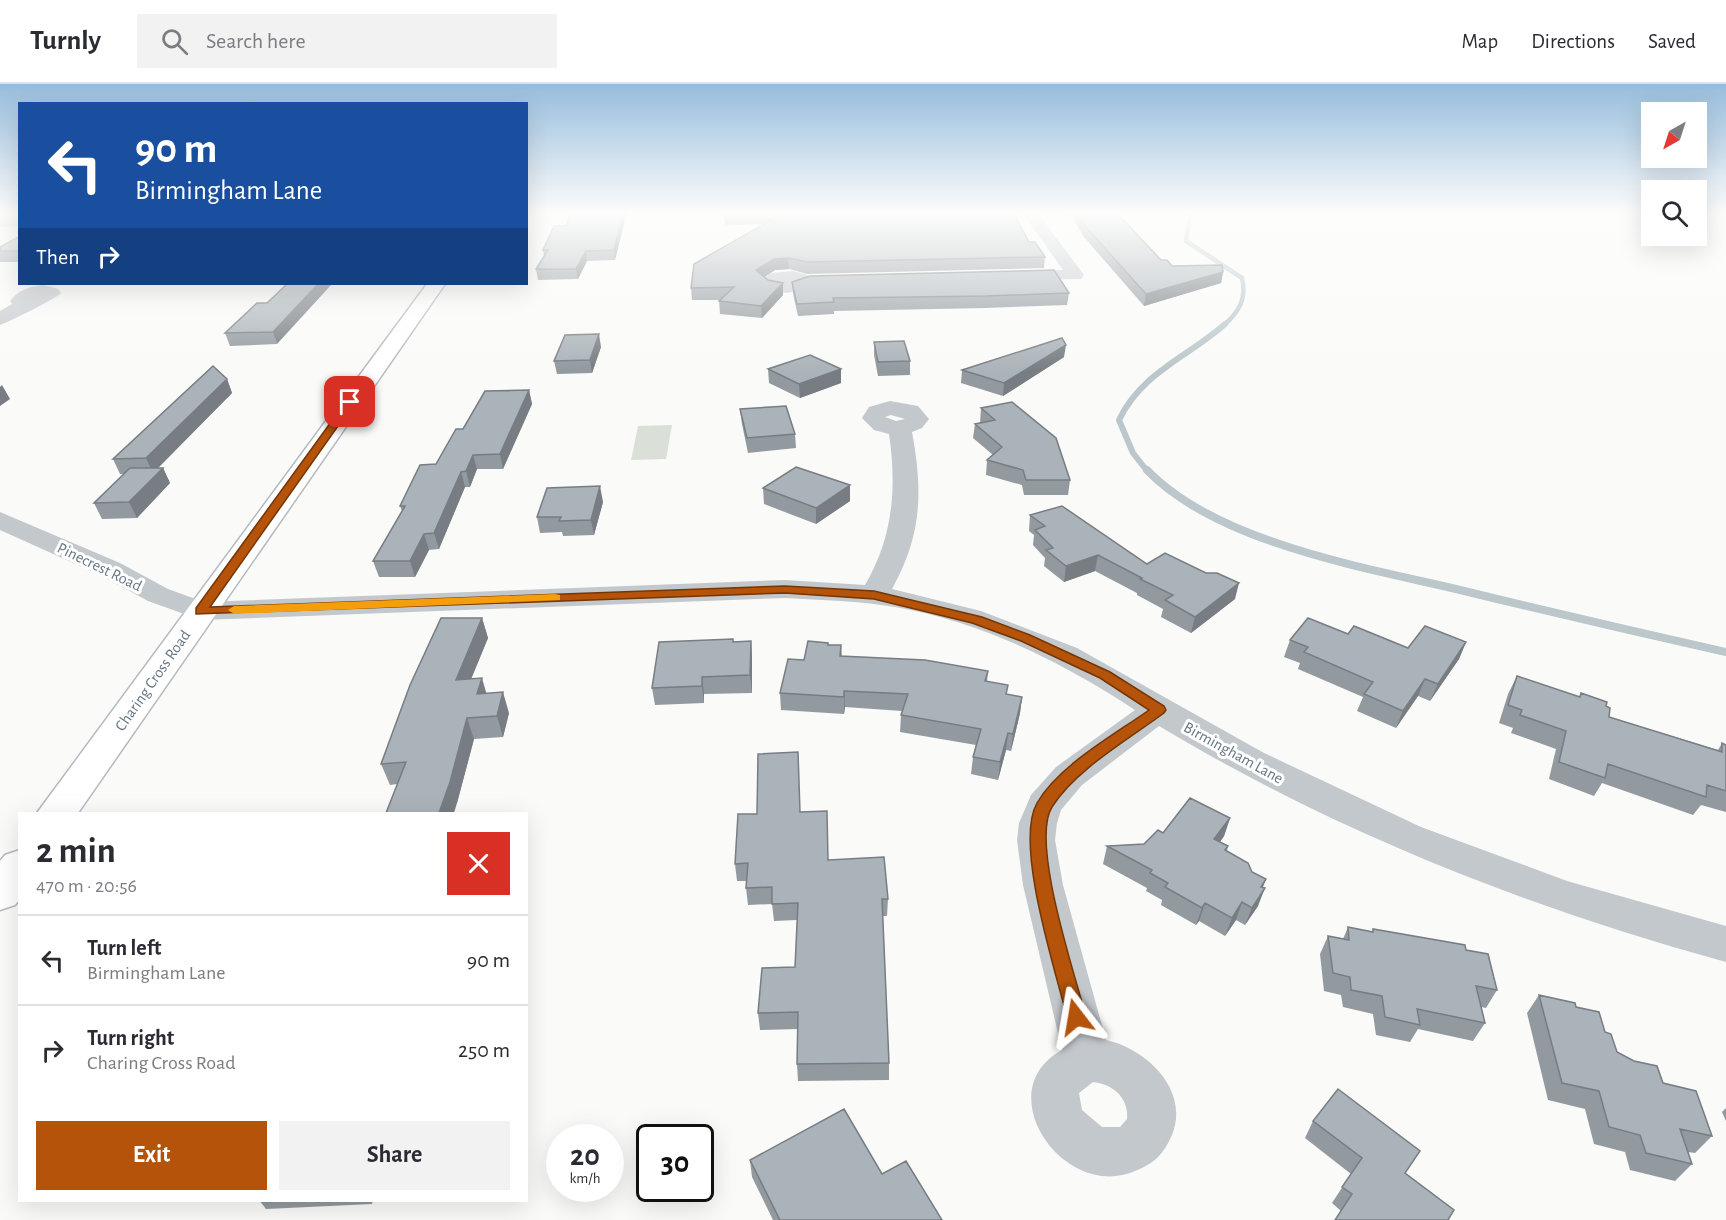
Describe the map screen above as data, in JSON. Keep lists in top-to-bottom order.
{
  "streets": {
    "main road": ["Charing Cross Road"],
    "street": ["Pinecrest Road", "Birmingham Lane"]
  },
  "crossings": [
    ["Pinecrest Road", "Charing Cross Road"],
    ["Pinecrest Road", "Birmingham Lane"],
    ["Charing Cross Road", "Birmingham Lane"]
  ],
  "north": "bottom left",
  "page": {
    "header": "Turnly",
    "search": "Search here",
    "nav": ["Map", "Directions", "Saved"],
    "turn": ["90 m", "Birmingham Lane"],
    "then": "Then",
    "heading": ["2 min", "470 m · 20:56"],
    "list": [
      {
        "name": "Turn left",
        "note": "Birmingham Lane",
        "value": "90 m"
      },
      {
        "name": "Turn right",
        "note": "Charing Cross Road",
        "value": "250 m"
      }
    ],
    "buttons": ["Exit", "Share"],
    "speed": "20 km/h",
    "limit": "30"
  }
}
